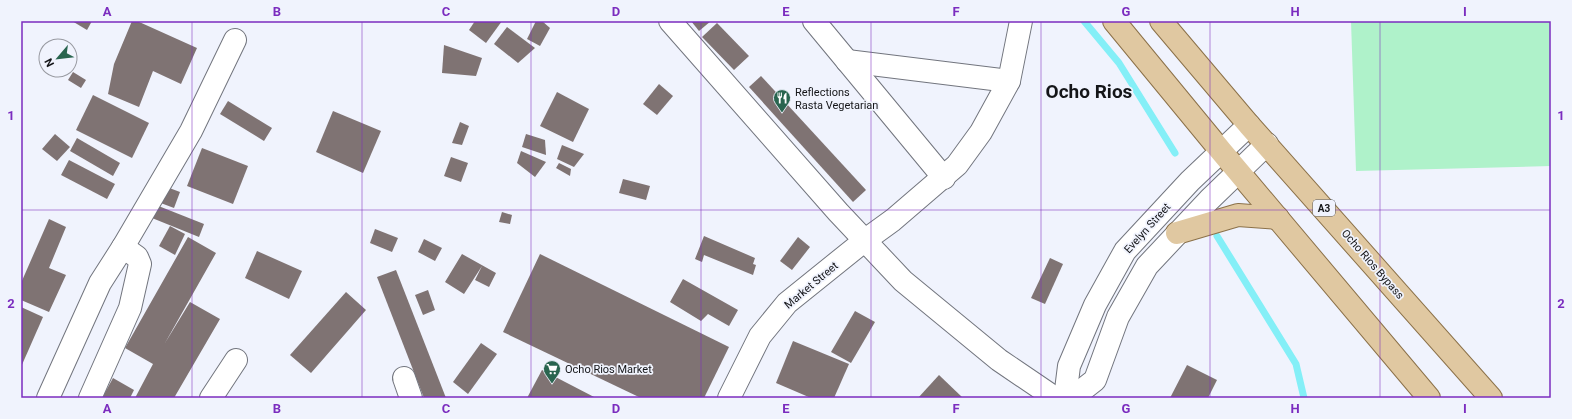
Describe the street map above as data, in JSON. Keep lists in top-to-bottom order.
{
  "streets": {
    "main road": ["A3", "Ocho Rios Bypass"],
    "street": ["Evelyn Street", "Market Street"]
  },
  "crossings": [
    ["Evelyn Street", "Ocho Rios Bypass"]
  ],
  "districts": ["Ocho Rios"],
  "places": {
    "restaurant": ["Reflections Rasta Vegetarian"],
    "supermarket": ["Ocho Rios Market"]
  },
  "north": "bottom left",
  "grid": {
    "columns": [
      "A",
      "B",
      "C",
      "D",
      "E",
      "F",
      "G",
      "H",
      "I"
    ],
    "rows": ["1", "2"]
  }
}
